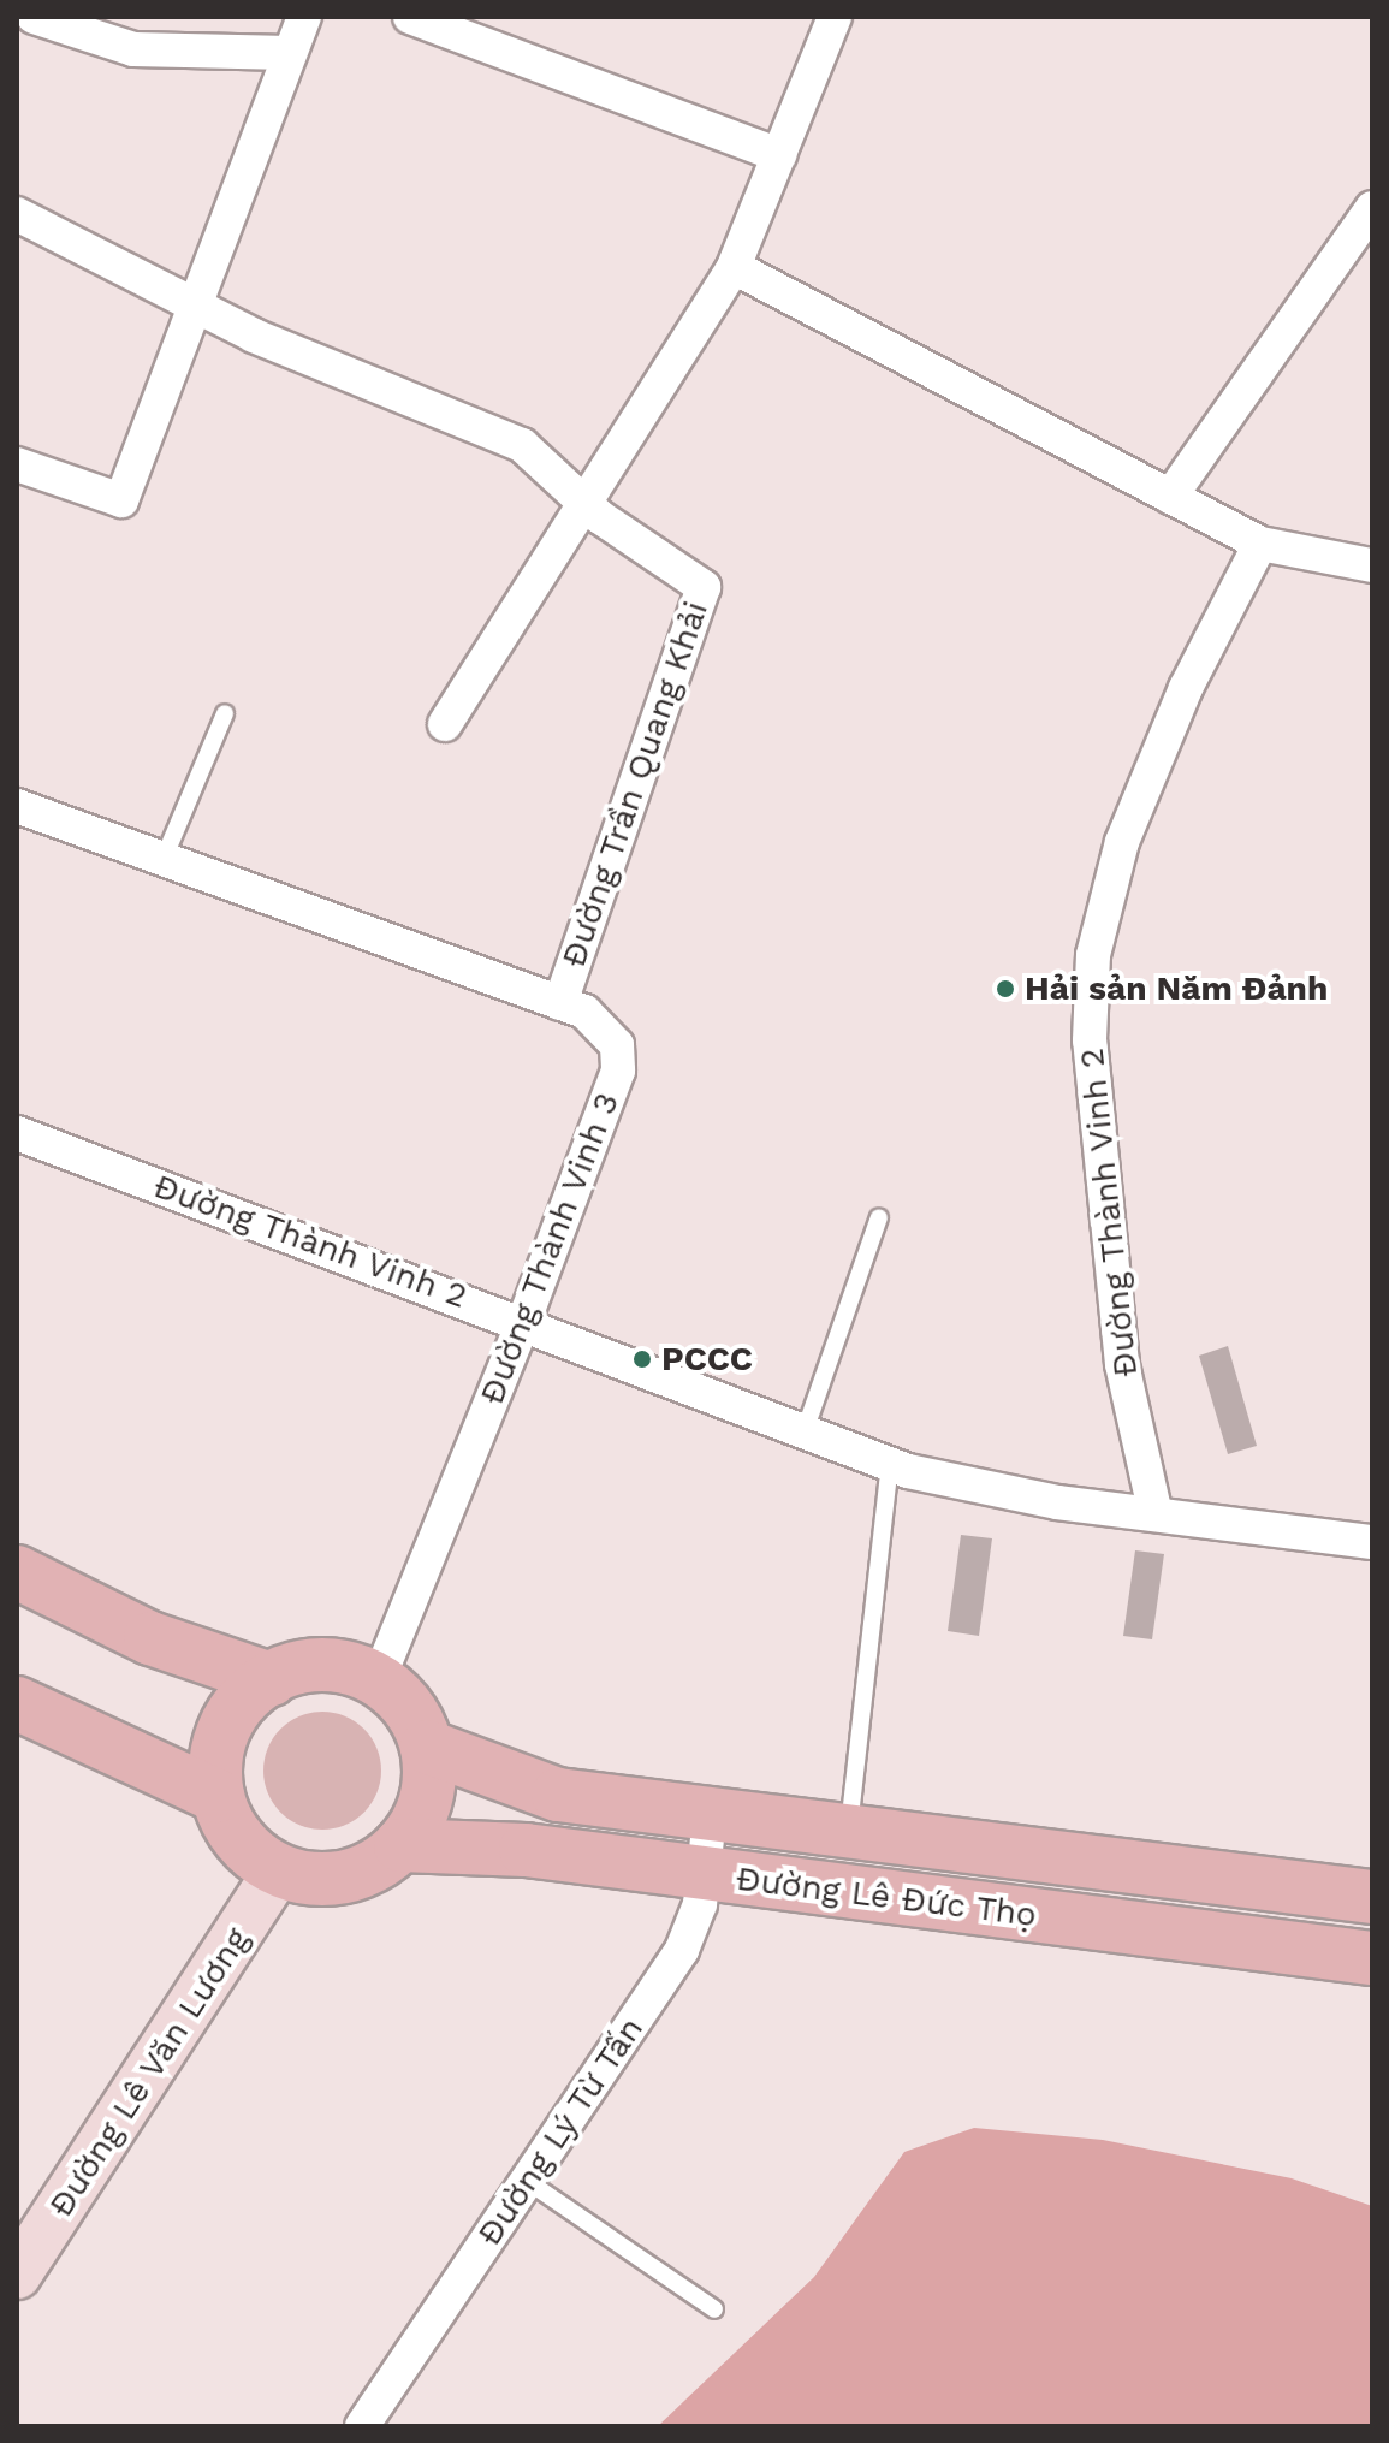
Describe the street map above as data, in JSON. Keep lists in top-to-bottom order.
{
  "streets": {
    "main road": ["Đường Lê Đức Thọ", "Đường Lê Văn Lương"],
    "street": [
      "Đường Trần Quang Khải",
      "Đường Thành Vinh 2",
      "Đường Thành Vinh 3",
      "Đường Lý Từ Tấn"
    ]
  },
  "crossings": [
    ["Đường Trần Quang Khải", "Đường Thành Vinh 3"],
    ["Đường Thành Vinh 2", "Đường Thành Vinh 3"],
    ["Đường Thành Vinh 3", "Đường Lê Đức Thọ"],
    ["Đường Thành Vinh 3", "Đường Lê Văn Lương"],
    ["Đường Lê Đức Thọ", "Đường Lê Văn Lương"],
    ["Đường Lê Đức Thọ", "Đường Lý Từ Tấn"]
  ],
  "places": ["Hải sản Năm Đảnh", "PCCC"]
}
